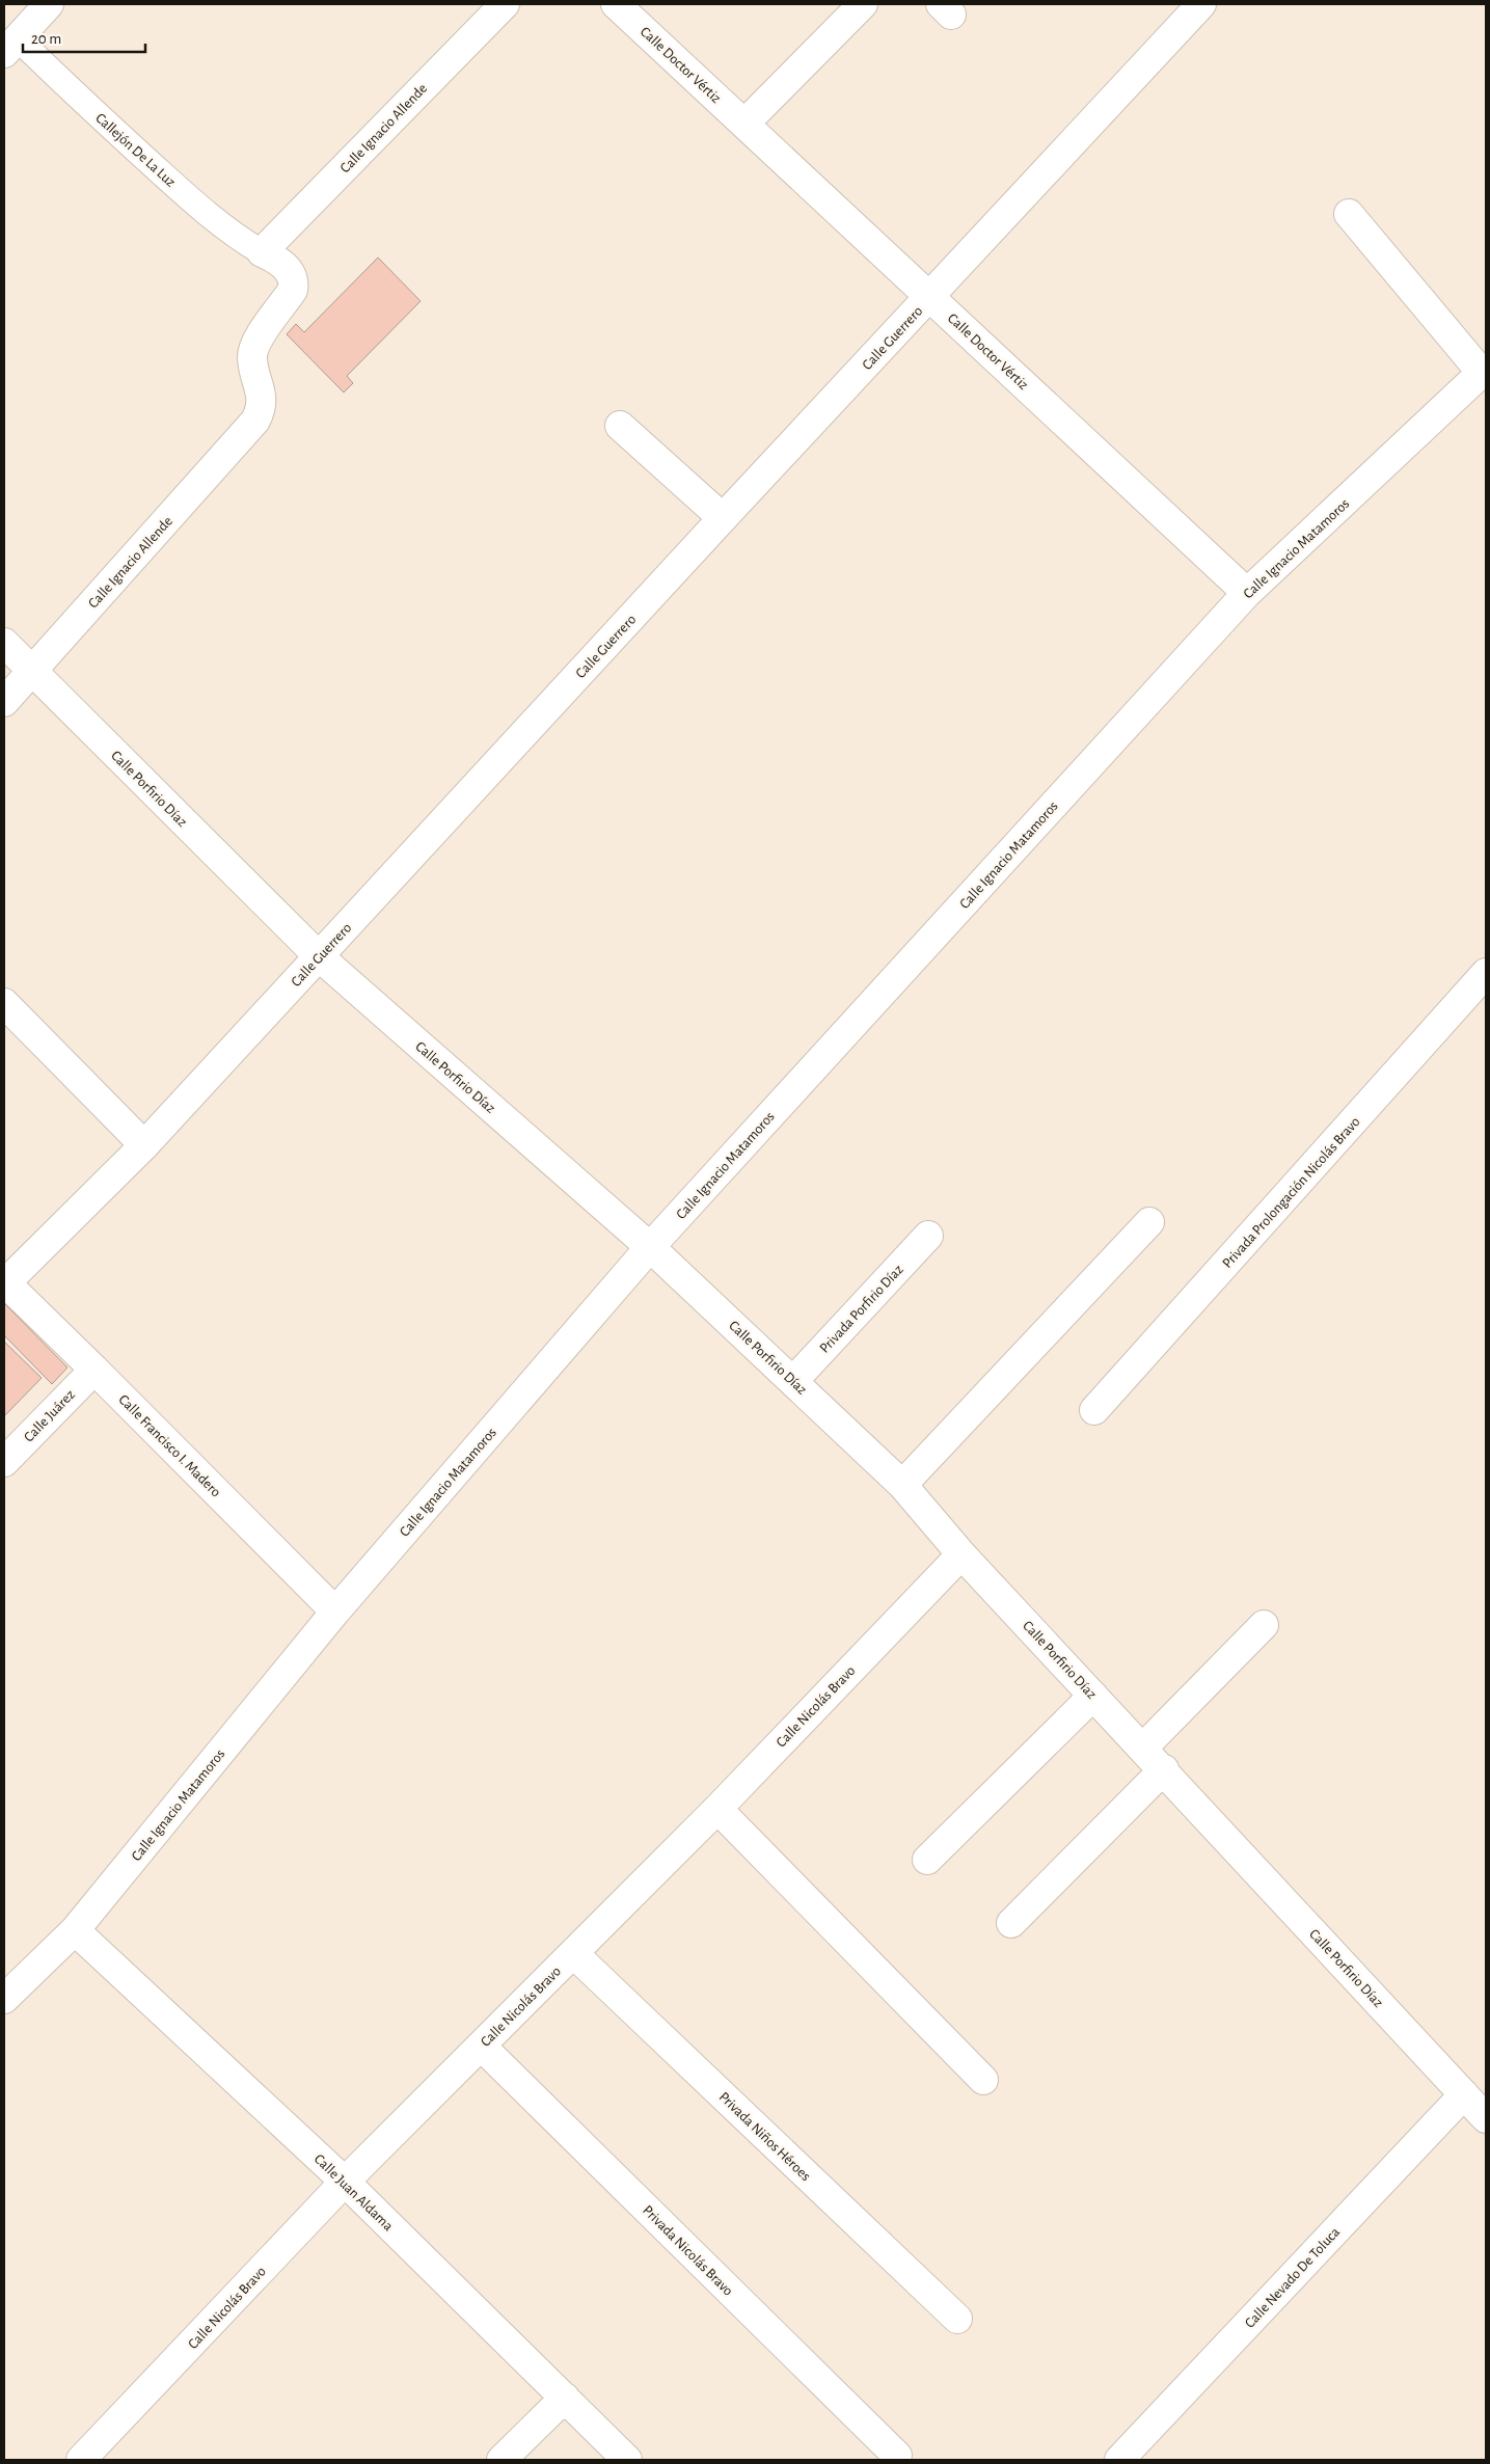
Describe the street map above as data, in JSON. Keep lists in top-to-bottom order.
{
  "streets": {
    "street": [
      "Calle Doctor Vértiz",
      "Calle Ignacio Allende",
      "Calle Guerrero",
      "Calle Ignacio Matamoros",
      "Calle Porfirio Díaz",
      "Privada Prolongación Nicolás Bravo",
      "Privada Porfirio Díaz",
      "Calle Juárez",
      "Calle Francisco I. Madero",
      "Calle Nicolás Bravo",
      "Privada Niños Héroes",
      "Calle Juan Aldama",
      "Privada Nicolás Bravo",
      "Calle Nevado De Toluca"
    ],
    "lane": ["Callejón De La Luz"]
  },
  "crossings": [
    ["Calle Doctor Vértiz", "Calle Guerrero"],
    ["Calle Doctor Vértiz", "Calle Ignacio Matamoros"],
    ["Calle Ignacio Allende", "Callejón De La Luz"],
    ["Calle Ignacio Allende", "Calle Porfirio Díaz"],
    ["Calle Guerrero", "Calle Porfirio Díaz"],
    ["Calle Guerrero", "Calle Francisco I. Madero"],
    ["Calle Ignacio Matamoros", "Calle Porfirio Díaz"],
    ["Calle Ignacio Matamoros", "Calle Francisco I. Madero"],
    ["Calle Ignacio Matamoros", "Calle Juan Aldama"],
    ["Calle Porfirio Díaz", "Privada Porfirio Díaz"],
    ["Calle Porfirio Díaz", "Calle Nicolás Bravo"],
    ["Calle Porfirio Díaz", "Calle Nevado De Toluca"],
    ["Calle Juárez", "Calle Francisco I. Madero"],
    ["Calle Nicolás Bravo", "Privada Niños Héroes"],
    ["Calle Nicolás Bravo", "Calle Juan Aldama"],
    ["Calle Nicolás Bravo", "Privada Nicolás Bravo"]
  ],
  "scale_bar": "20 m"
}
